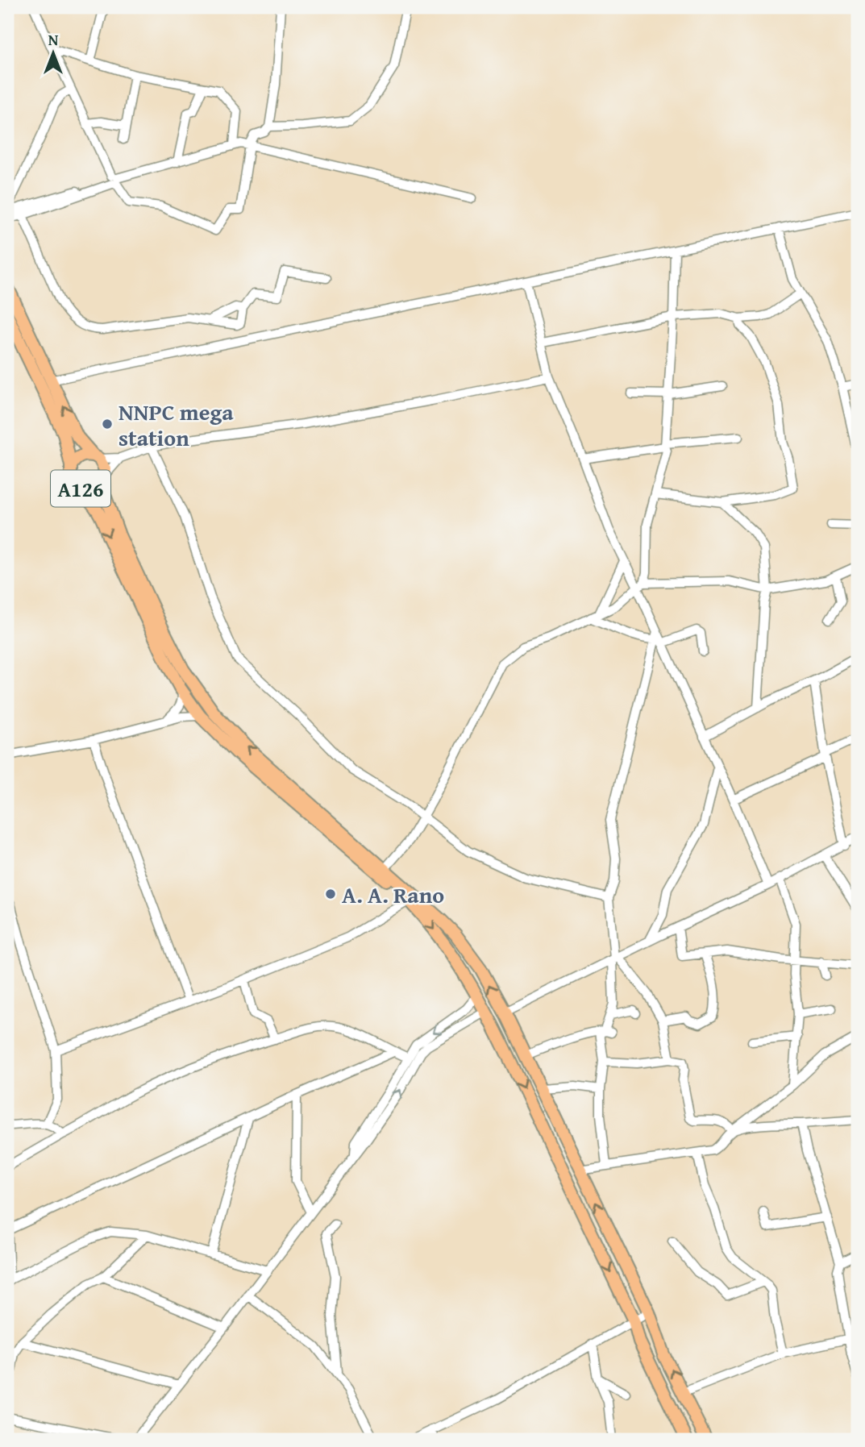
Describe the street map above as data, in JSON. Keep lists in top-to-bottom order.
{
  "streets": {
    "highway": ["A126"]
  },
  "places": ["NNPC mega station", "A. A. Rano"],
  "north": "top"
}
